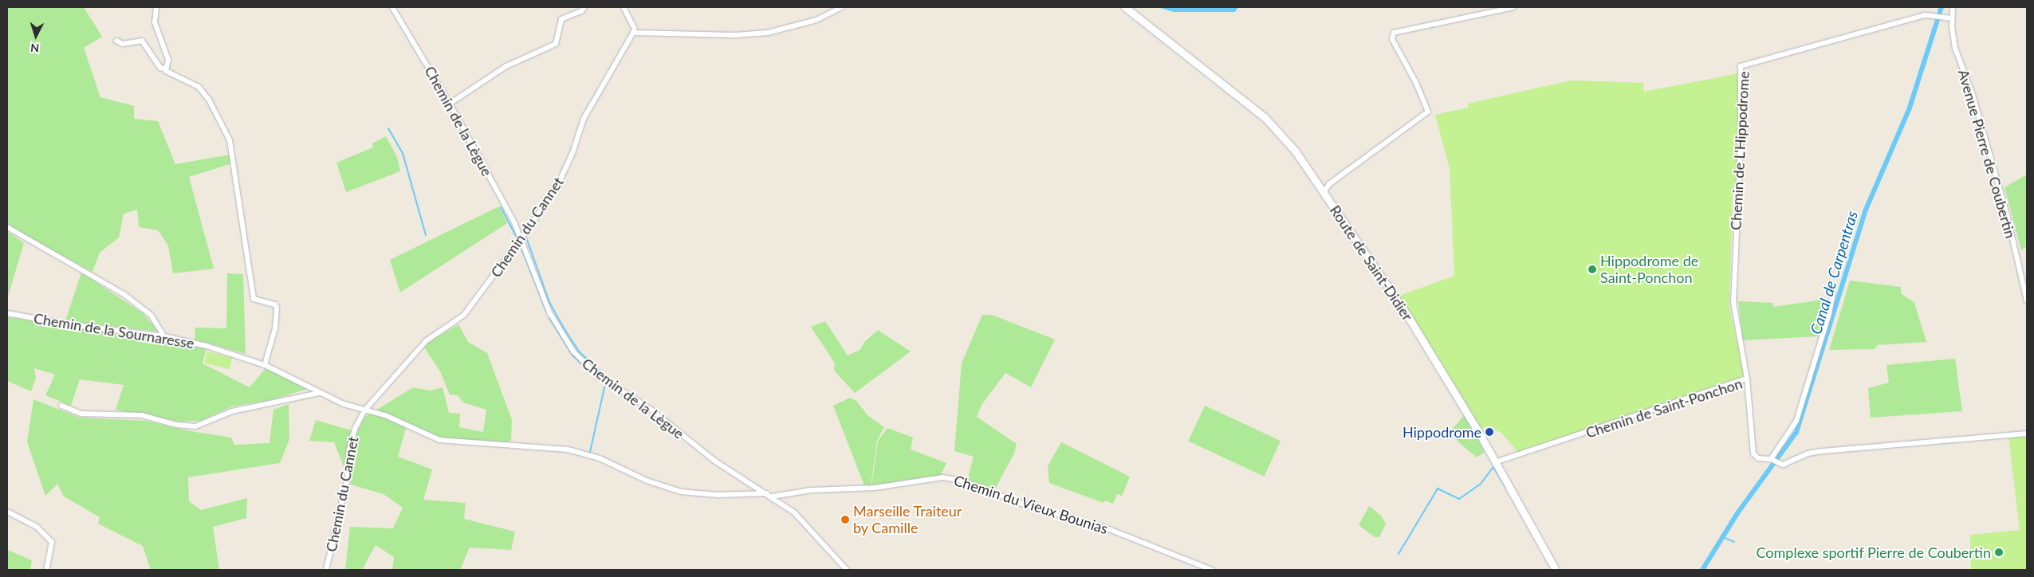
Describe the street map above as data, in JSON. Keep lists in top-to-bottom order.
{
  "streets": {
    "main road": ["Route de Saint-Didier"],
    "street": [
      "Chemin de la Lègue",
      "Chemin de L'Hippodrome",
      "Avenue Pierre de Coubertin",
      "Chemin du Cannet",
      "Chemin de la Sournaresse",
      "Chemin de Saint-Ponchon",
      "Chemin du Vieux Bounias"
    ]
  },
  "crossings": [
    ["Chemin de la Lègue", "Chemin du Cannet"],
    ["Chemin de la Lègue", "Chemin de la Sournaresse"],
    ["Chemin de la Lègue", "Chemin du Vieux Bounias"],
    ["Chemin de L'Hippodrome", "Avenue Pierre de Coubertin"],
    ["Chemin de L'Hippodrome", "Chemin de Saint-Ponchon"],
    ["Chemin du Cannet", "Chemin de la Sournaresse"],
    ["Route de Saint-Didier", "Chemin de Saint-Ponchon"],
    ["Chemin de la Sournaresse", "Chemin du Vieux Bounias"]
  ],
  "water": ["Canal de Carpentras"],
  "places": [
    "Hippodrome de Saint-Ponchon",
    "Hippodrome",
    "Marseille Traiteur by Camille",
    "Complexe sportif Pierre de Coubertin"
  ],
  "north": "bottom"
}
